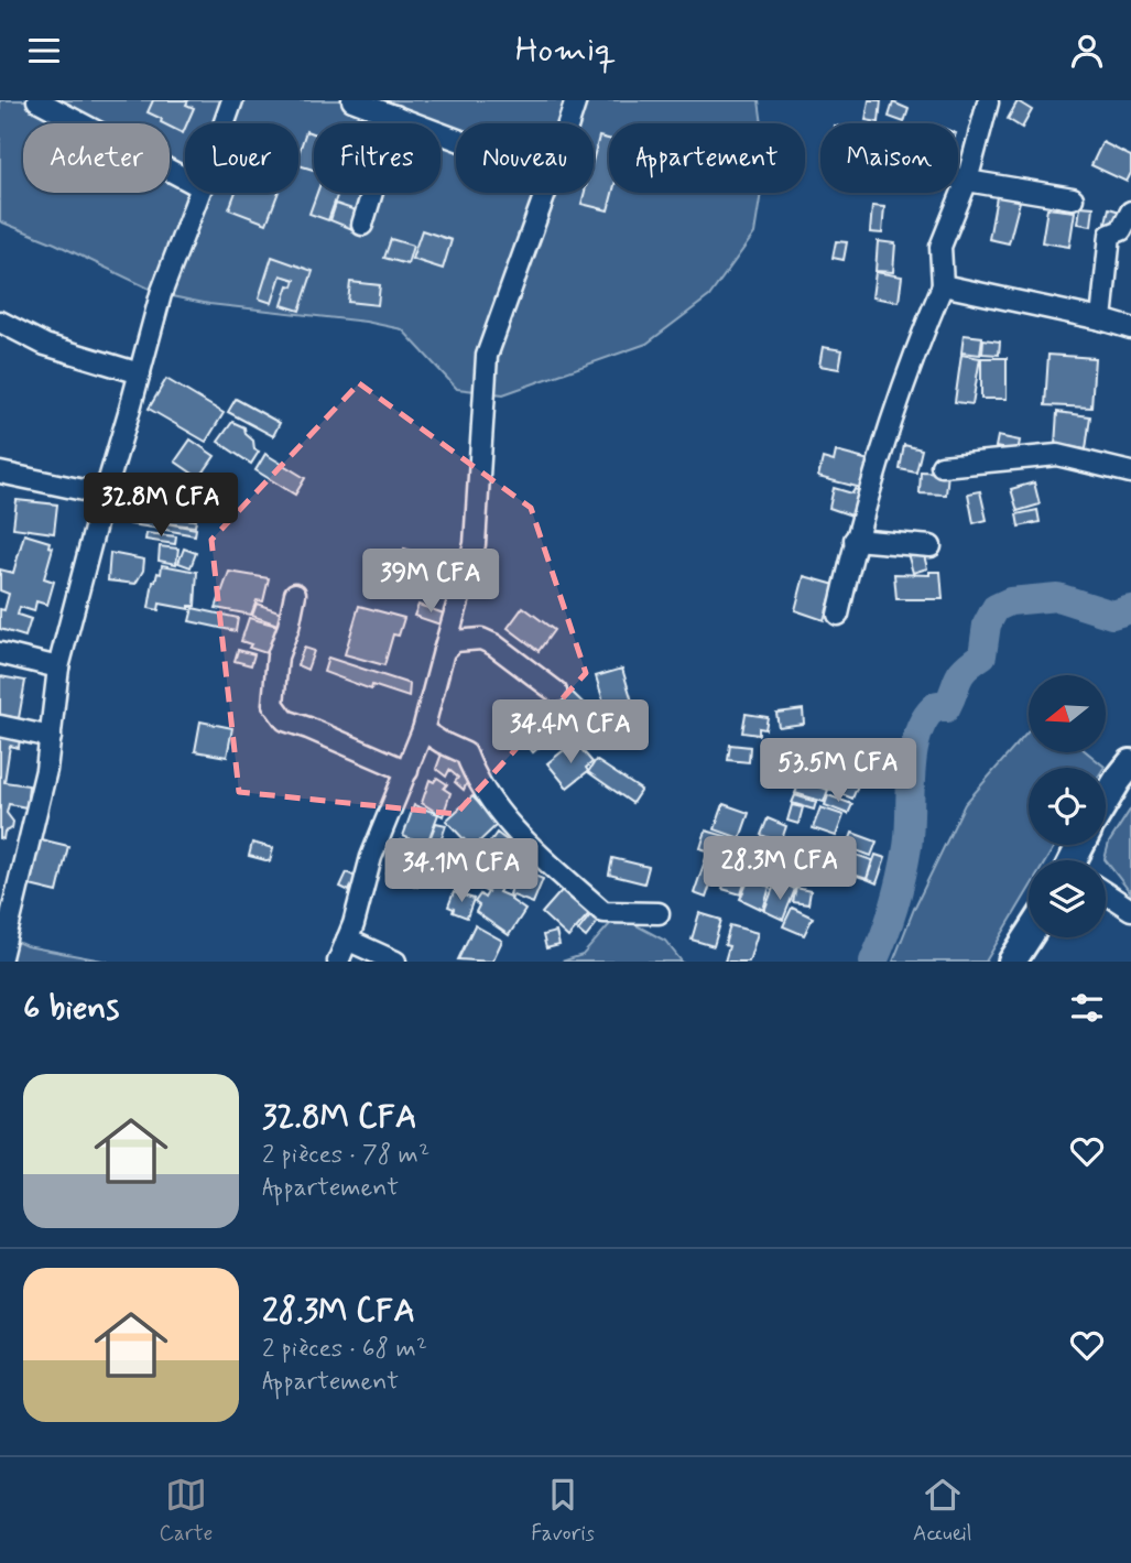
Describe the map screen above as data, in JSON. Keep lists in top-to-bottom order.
{
  "north": "left",
  "page": {
    "header": "Homiq",
    "chip": [
      "Acheter",
      "Louer",
      "Filtres",
      "Nouveau",
      "Appartement",
      "Maison"
    ],
    "price": [
      "32.8M CFA",
      "39M CFA",
      "34.4M CFA",
      "53.5M CFA",
      "28.3M CFA",
      "34.1M CFA"
    ],
    "heading": "6 biens",
    "list": [
      {
        "name": "32.8M CFA",
        "note": "2 pièces · 78 m² · Appartement"
      },
      {
        "name": "28.3M CFA",
        "note": "2 pièces · 68 m² · Appartement"
      }
    ],
    "tabs": ["Carte", "Favoris", "Accueil"]
  }
}
